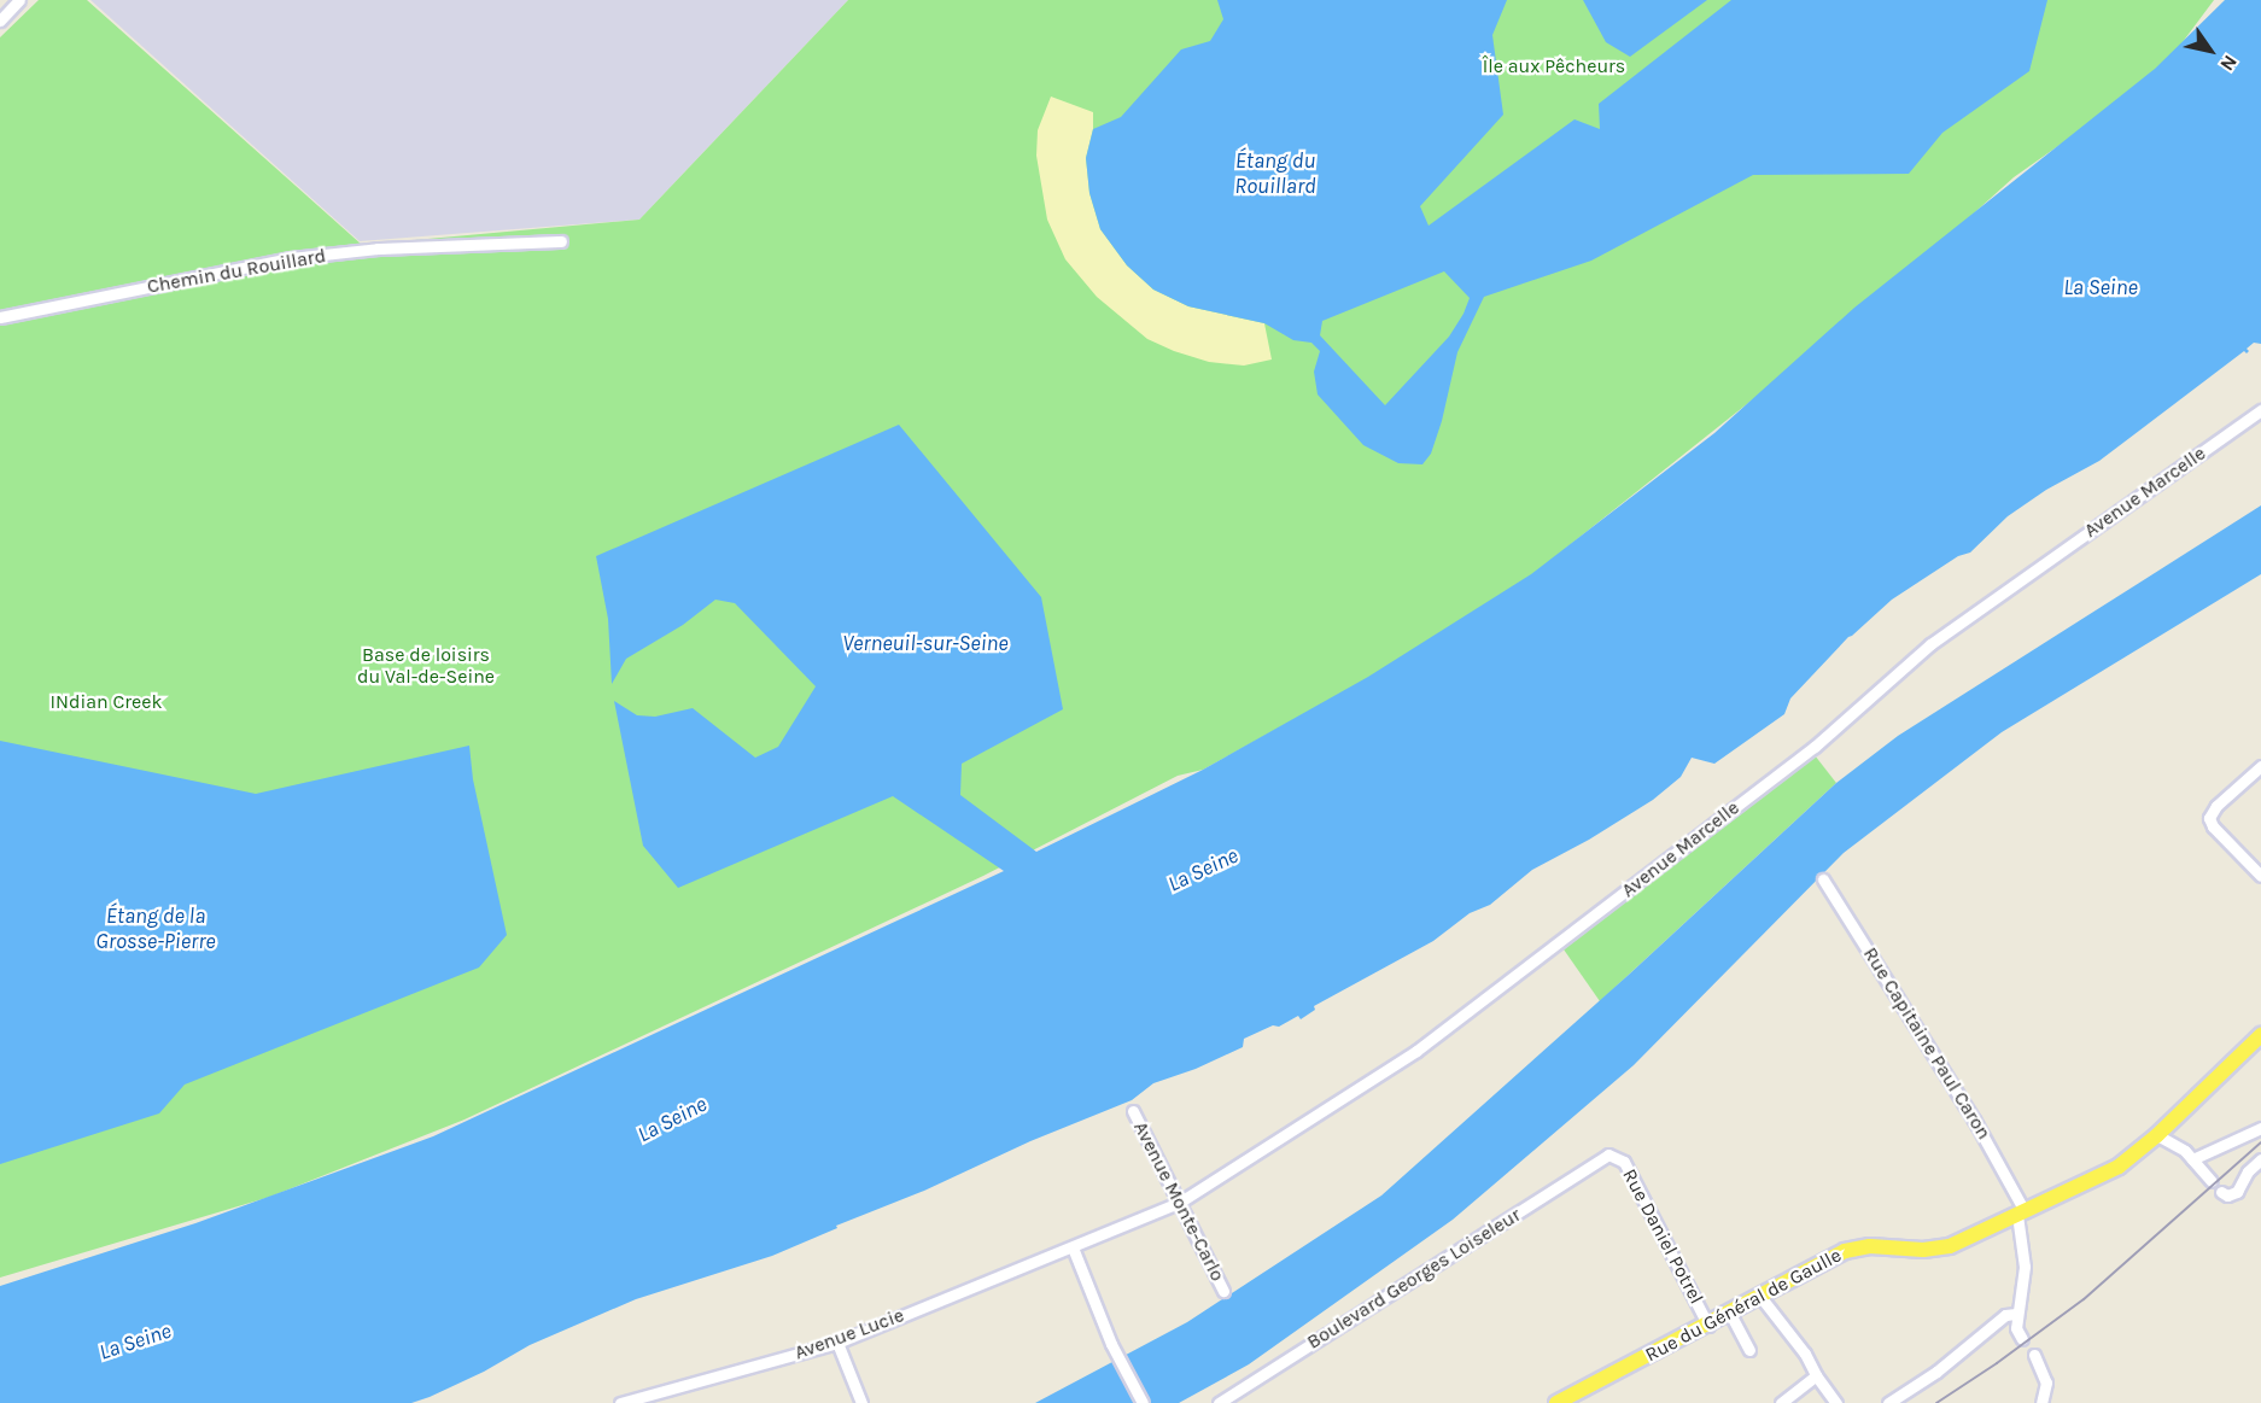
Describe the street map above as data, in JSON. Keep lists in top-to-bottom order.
{
  "streets": {
    "main road": ["Rue du Général de Gaulle"],
    "street": [
      "Chemin du Rouillard",
      "Avenue Marcelle",
      "Rue Capitaine Paul Caron",
      "Avenue Monte-Carlo",
      "Rue Daniel Potrel",
      "Boulevard Georges Loiseleur",
      "Avenue Lucie"
    ]
  },
  "crossings": [
    ["Avenue Marcelle", "Avenue Monte-Carlo"],
    ["Avenue Marcelle", "Avenue Lucie"],
    ["Rue Capitaine Paul Caron", "Rue du Général de Gaulle"],
    ["Rue Daniel Potrel", "Boulevard Georges Loiseleur"],
    ["Rue Daniel Potrel", "Rue du Général de Gaulle"]
  ],
  "water": [
    "Étang du Rouillard",
    "La Seine",
    "Verneuil-sur-Seine",
    "Étang de la Grosse-Pierre"
  ],
  "parks": ["Île aux Pêcheurs", "Base de loisirs du Val-de-Seine", "INdian Creek"],
  "north": "bottom right"
}
